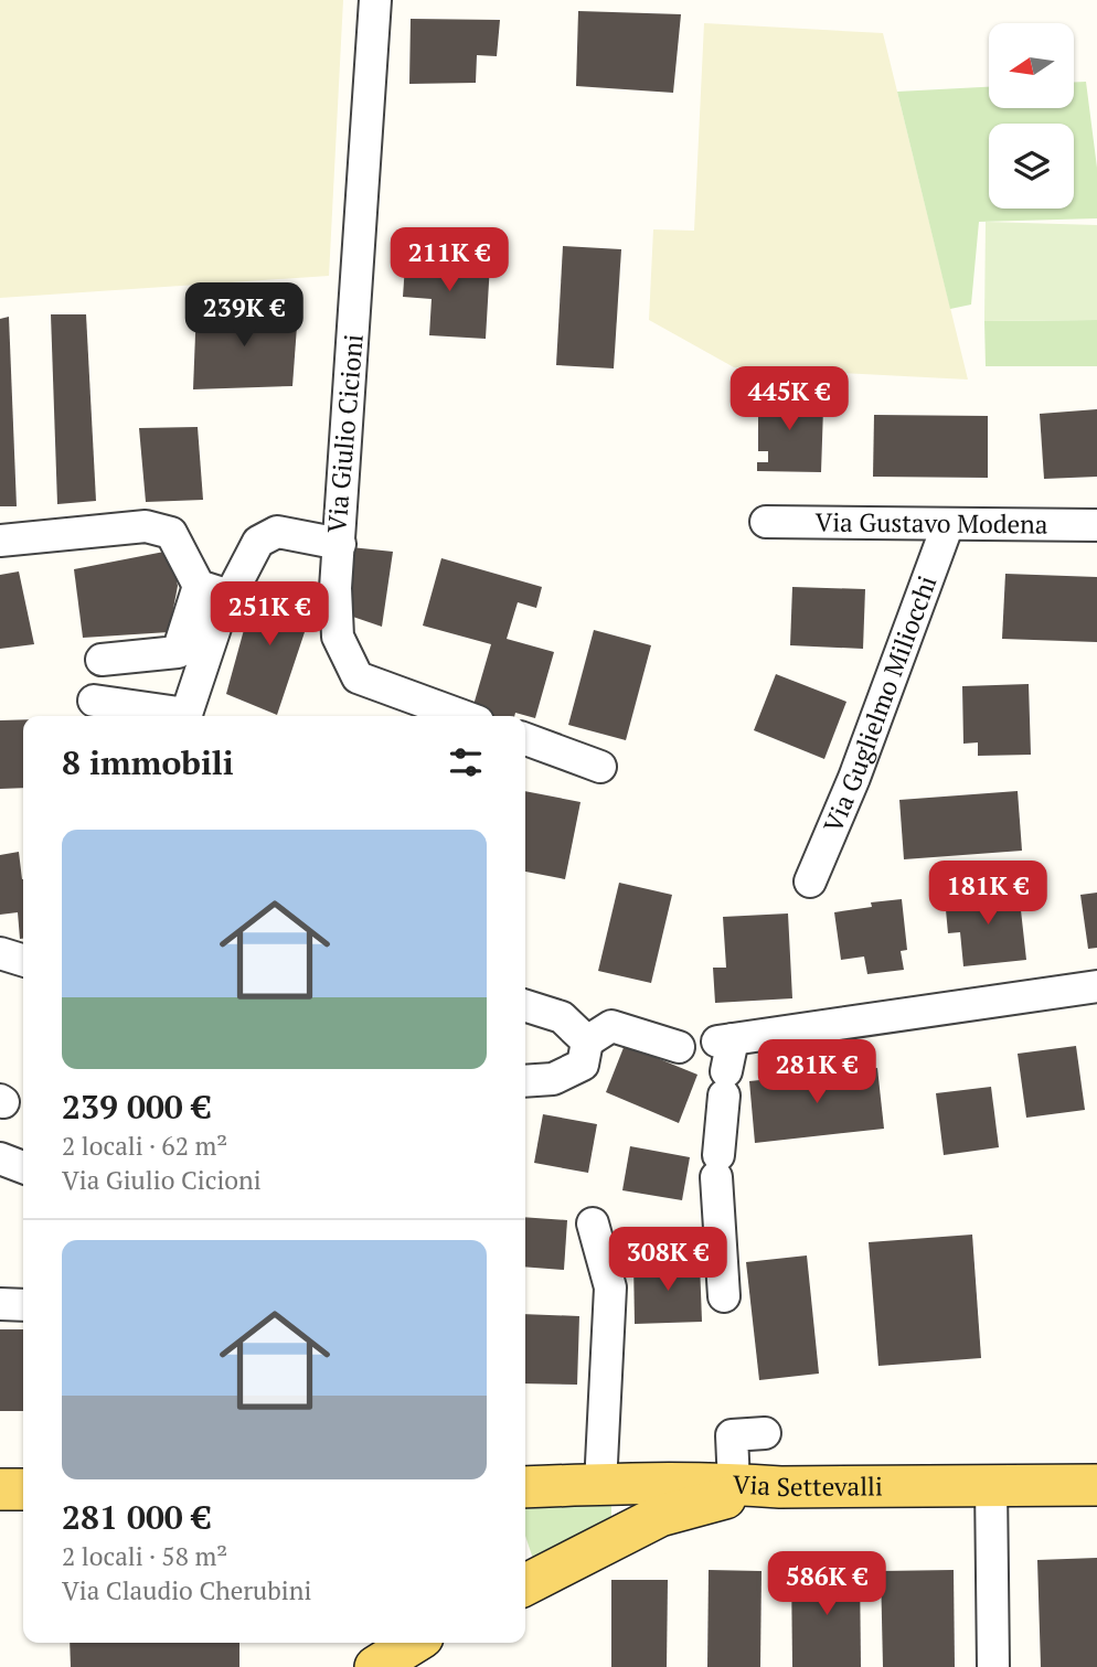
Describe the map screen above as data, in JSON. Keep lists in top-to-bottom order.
{
  "streets": {
    "main road": ["Via Settevalli"],
    "street": ["Via Giulio Cicioni", "Via Gustavo Modena", "Via Guglielmo Miliocchi"]
  },
  "crossings": [
    ["Via Gustavo Modena", "Via Guglielmo Miliocchi"]
  ],
  "north": "left",
  "page": {
    "price": [
      "211K €",
      "239K €",
      "445K €",
      "251K €",
      "181K €",
      "281K €",
      "308K €",
      "586K €"
    ],
    "heading": "8 immobili",
    "list": [
      {
        "name": "239 000 €",
        "note": "2 locali · 62 m² · Via Giulio Cicioni"
      },
      {
        "name": "281 000 €",
        "note": "2 locali · 58 m² · Via Claudio Cherubini"
      }
    ]
  }
}
